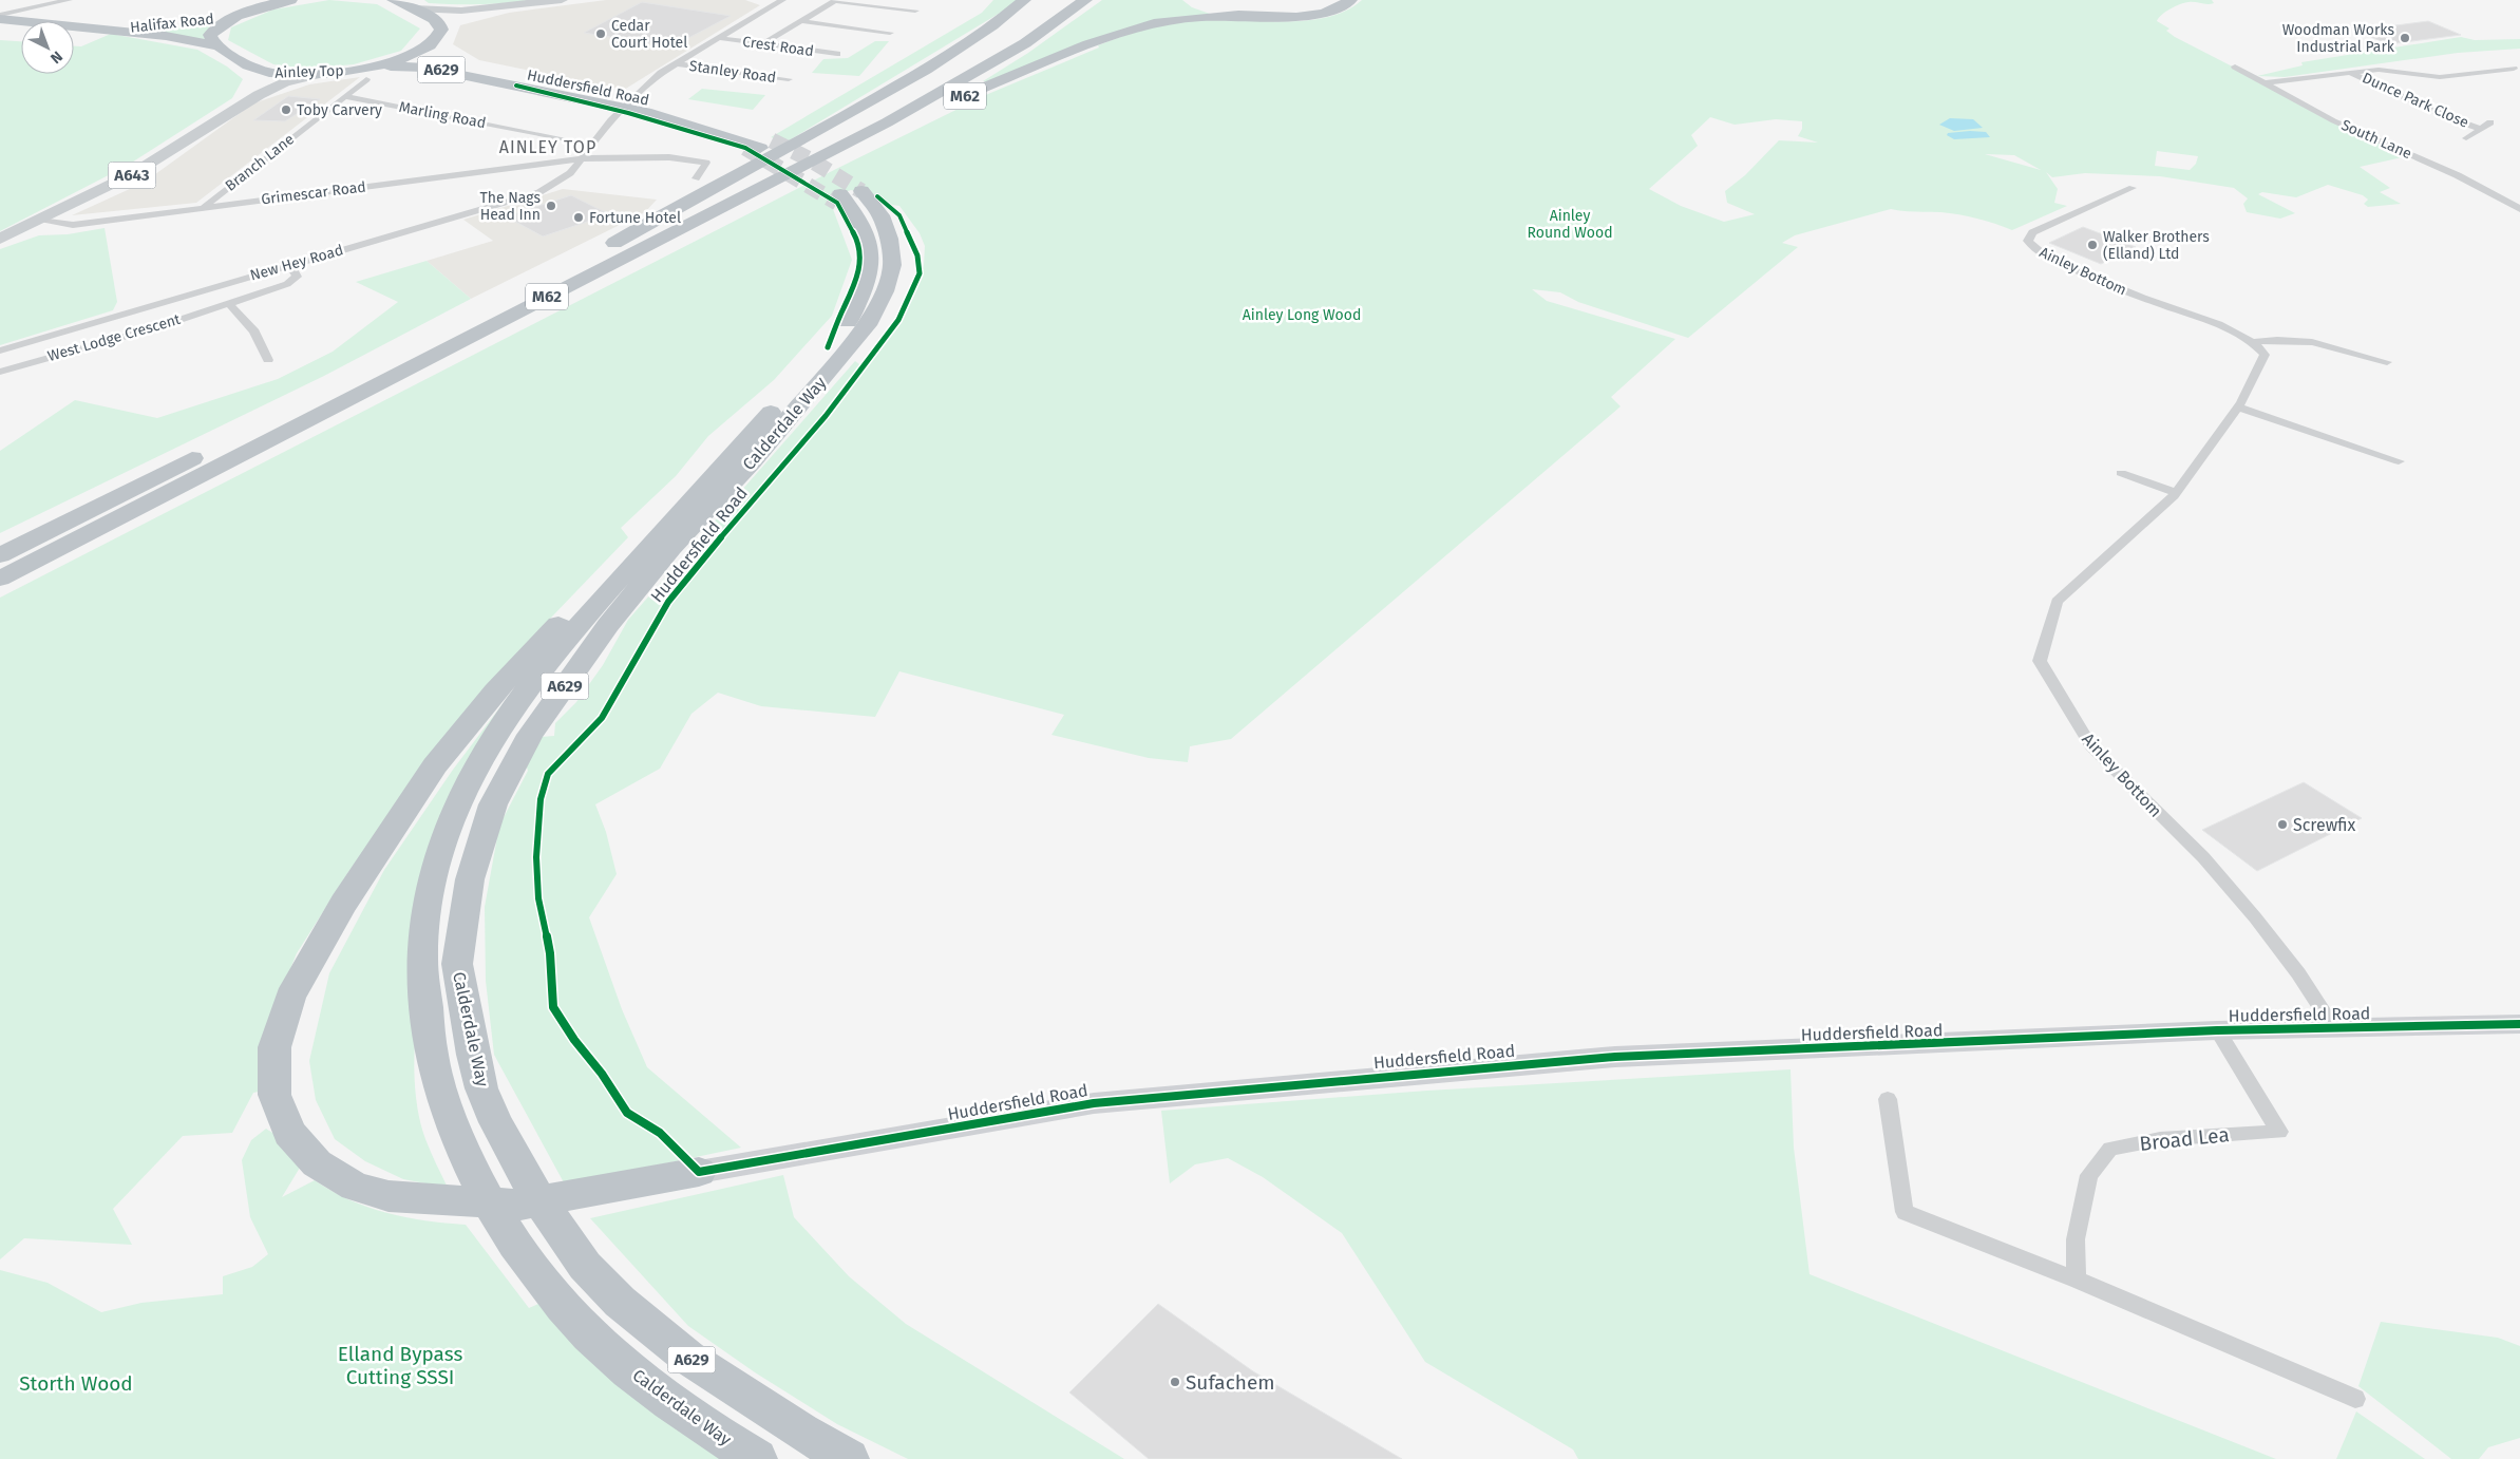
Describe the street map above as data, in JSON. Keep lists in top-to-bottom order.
{
  "streets": {
    "highway": [
      "Halifax Road",
      "A629",
      "Ainley Top",
      "Huddersfield Road",
      "M62",
      "Calderdale Way"
    ],
    "main road": ["A643"],
    "street": [
      "Crest Road",
      "Stanley Road",
      "Dunce Park Close",
      "Marling Road",
      "South Lane",
      "Branch Lane",
      "Grimescar Road",
      "New Hey Road",
      "Ainley Bottom",
      "West Lodge Crescent",
      "Broad Lea"
    ]
  },
  "crossings": [
    ["Halifax Road", "Ainley Top"],
    ["Crest Road", "New Hey Road"],
    ["A629", "Ainley Top"],
    ["A629", "Huddersfield Road"],
    ["A629", "Calderdale Way"],
    ["Ainley Top", "Huddersfield Road"],
    ["Ainley Top", "Branch Lane"],
    ["Ainley Top", "A643"],
    ["Stanley Road", "New Hey Road"],
    ["Huddersfield Road", "Branch Lane"],
    ["Huddersfield Road", "Ainley Bottom"],
    ["Huddersfield Road", "Broad Lea"],
    ["Marling Road", "Branch Lane"],
    ["Branch Lane", "Grimescar Road"],
    ["A643", "Grimescar Road"],
    ["Grimescar Road", "New Hey Road"],
    ["New Hey Road", "West Lodge Crescent"]
  ],
  "districts": ["AINLEY TOP"],
  "parks": [
    "Ainley Round Wood",
    "Ainley Long Wood",
    "Elland Bypass Cutting SSSI",
    "Storth Wood"
  ],
  "places": [
    "Cedar Court Hotel",
    "Woodman Works Industrial Park",
    "Toby Carvery",
    "The Nags Head Inn",
    "Fortune Hotel",
    "Walker Brothers (Elland) Ltd",
    "Screwfix",
    "Sufachem"
  ],
  "north": "bottom right"
}
